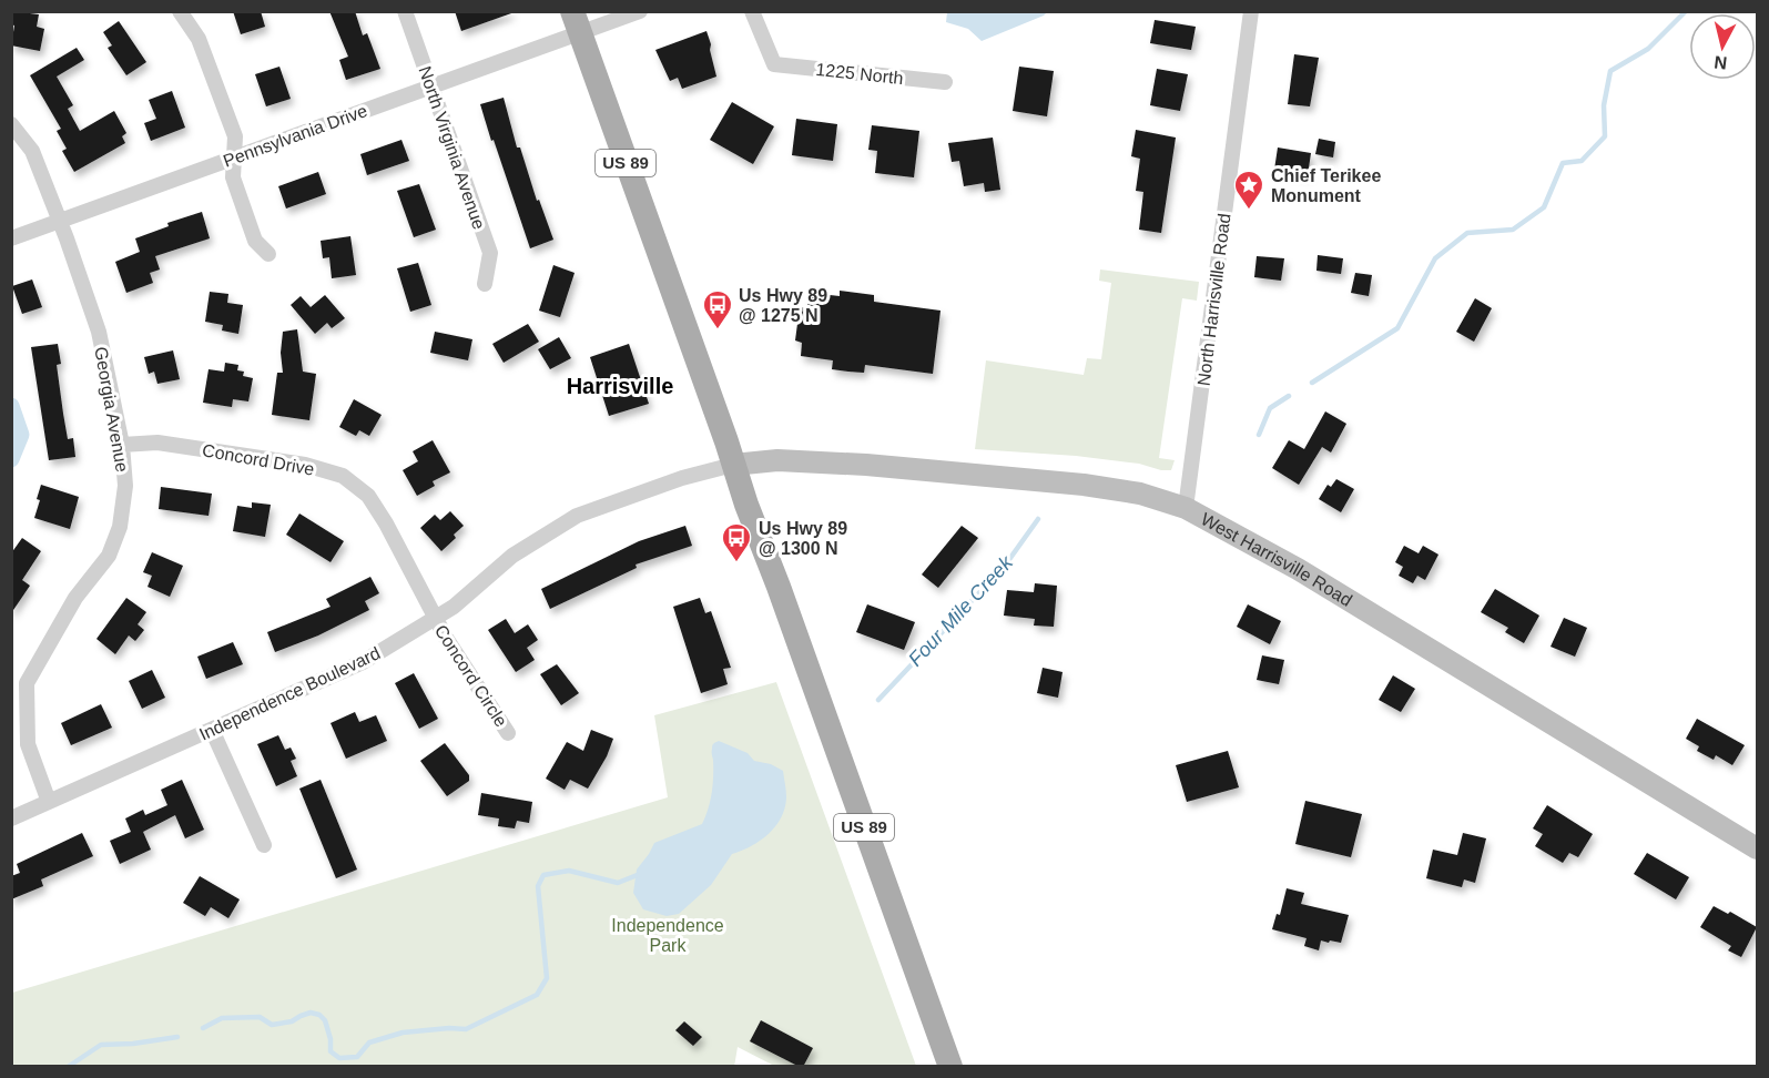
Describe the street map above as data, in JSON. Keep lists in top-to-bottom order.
{
  "streets": {
    "main road": ["US 89", "West Harrisville Road"],
    "street": [
      "1225 North",
      "Pennsylvania Drive",
      "North Virginia Avenue",
      "North Harrisville Road",
      "Georgia Avenue",
      "Concord Drive",
      "Concord Circle",
      "Independence Boulevard"
    ]
  },
  "crossings": [
    ["Pennsylvania Drive", "North Virginia Avenue"],
    ["Pennsylvania Drive", "US 89"],
    ["Pennsylvania Drive", "Georgia Avenue"],
    ["US 89", "West Harrisville Road"],
    ["US 89", "Independence Boulevard"],
    ["North Harrisville Road", "West Harrisville Road"],
    ["Georgia Avenue", "Concord Drive"],
    ["Georgia Avenue", "Independence Boulevard"],
    ["Concord Drive", "Concord Circle"],
    ["Concord Drive", "Independence Boulevard"],
    ["West Harrisville Road", "Independence Boulevard"],
    ["Concord Circle", "Independence Boulevard"]
  ],
  "districts": ["Harrisville"],
  "water": ["Four Mile Creek"],
  "parks": ["Independence Park"],
  "places": {
    "place": ["Chief Terikee Monument"],
    "bus stop": ["Us Hwy 89 @ 1275 N", "Us Hwy 89 @ 1300 N"]
  },
  "north": "bottom"
}
